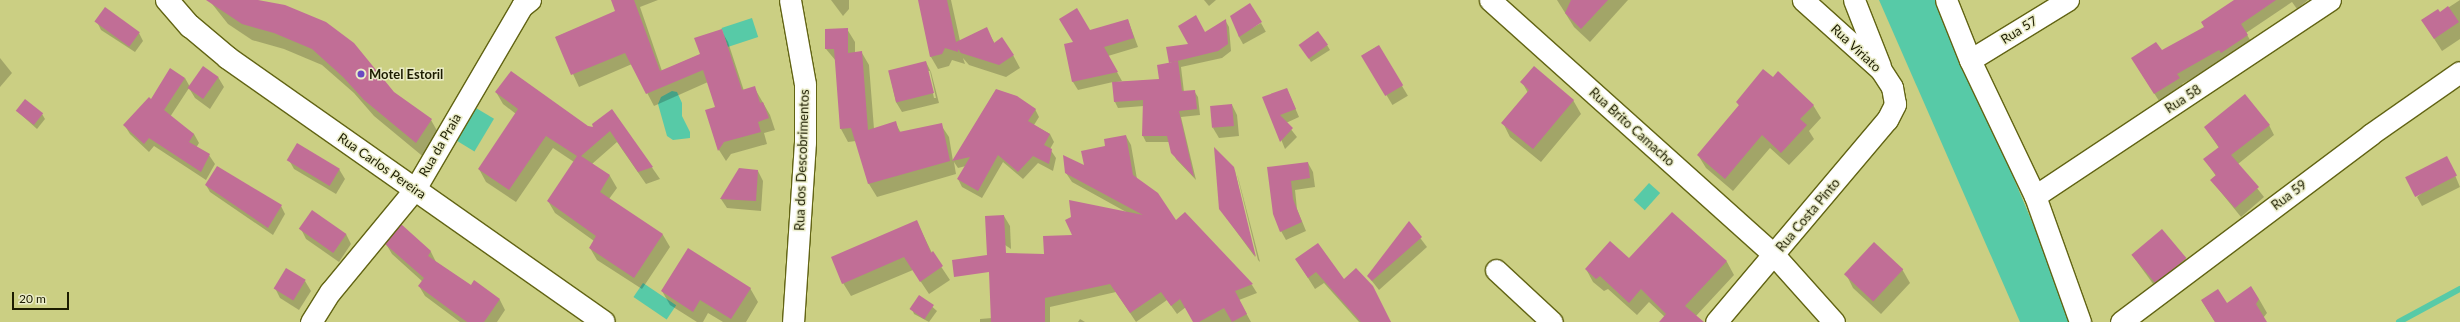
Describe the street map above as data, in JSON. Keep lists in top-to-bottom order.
{
  "streets": {
    "street": [
      "Rua 57",
      "Rua Viriato",
      "Rua 58",
      "Rua Brito Camacho",
      "Rua da Praia",
      "Rua dos Descobrimentos",
      "Rua Carlos Pereira",
      "Rua 59",
      "Rua Costa Pinto"
    ]
  },
  "crossings": [
    ["Rua Viriato", "Rua Costa Pinto"],
    ["Rua Brito Camacho", "Rua Costa Pinto"],
    ["Rua da Praia", "Rua Carlos Pereira"]
  ],
  "places": ["Motel Estoril"],
  "scale_bar": "20 m"
}
